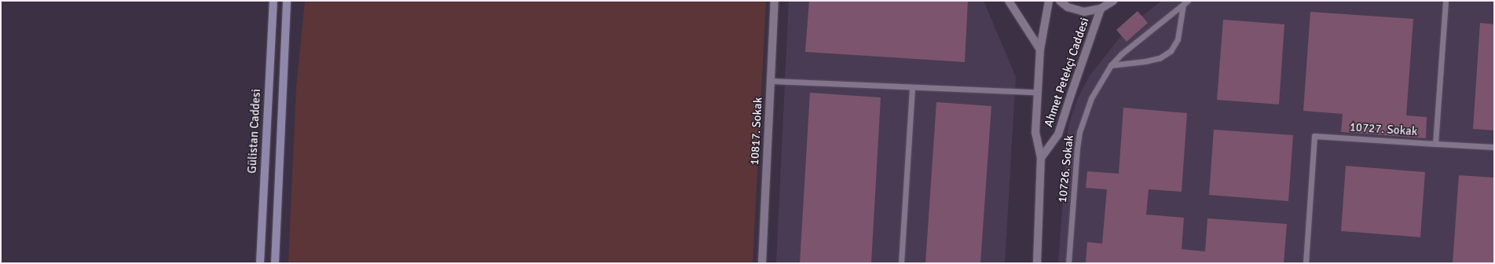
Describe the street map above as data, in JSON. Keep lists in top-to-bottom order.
{
  "streets": {
    "main road": ["Gülistan Caddesi"],
    "street": ["Ahmet Petekçi Caddesi", "10817. Sokak"],
    "lane": ["10727. Sokak", "10726. Sokak"]
  }
}
